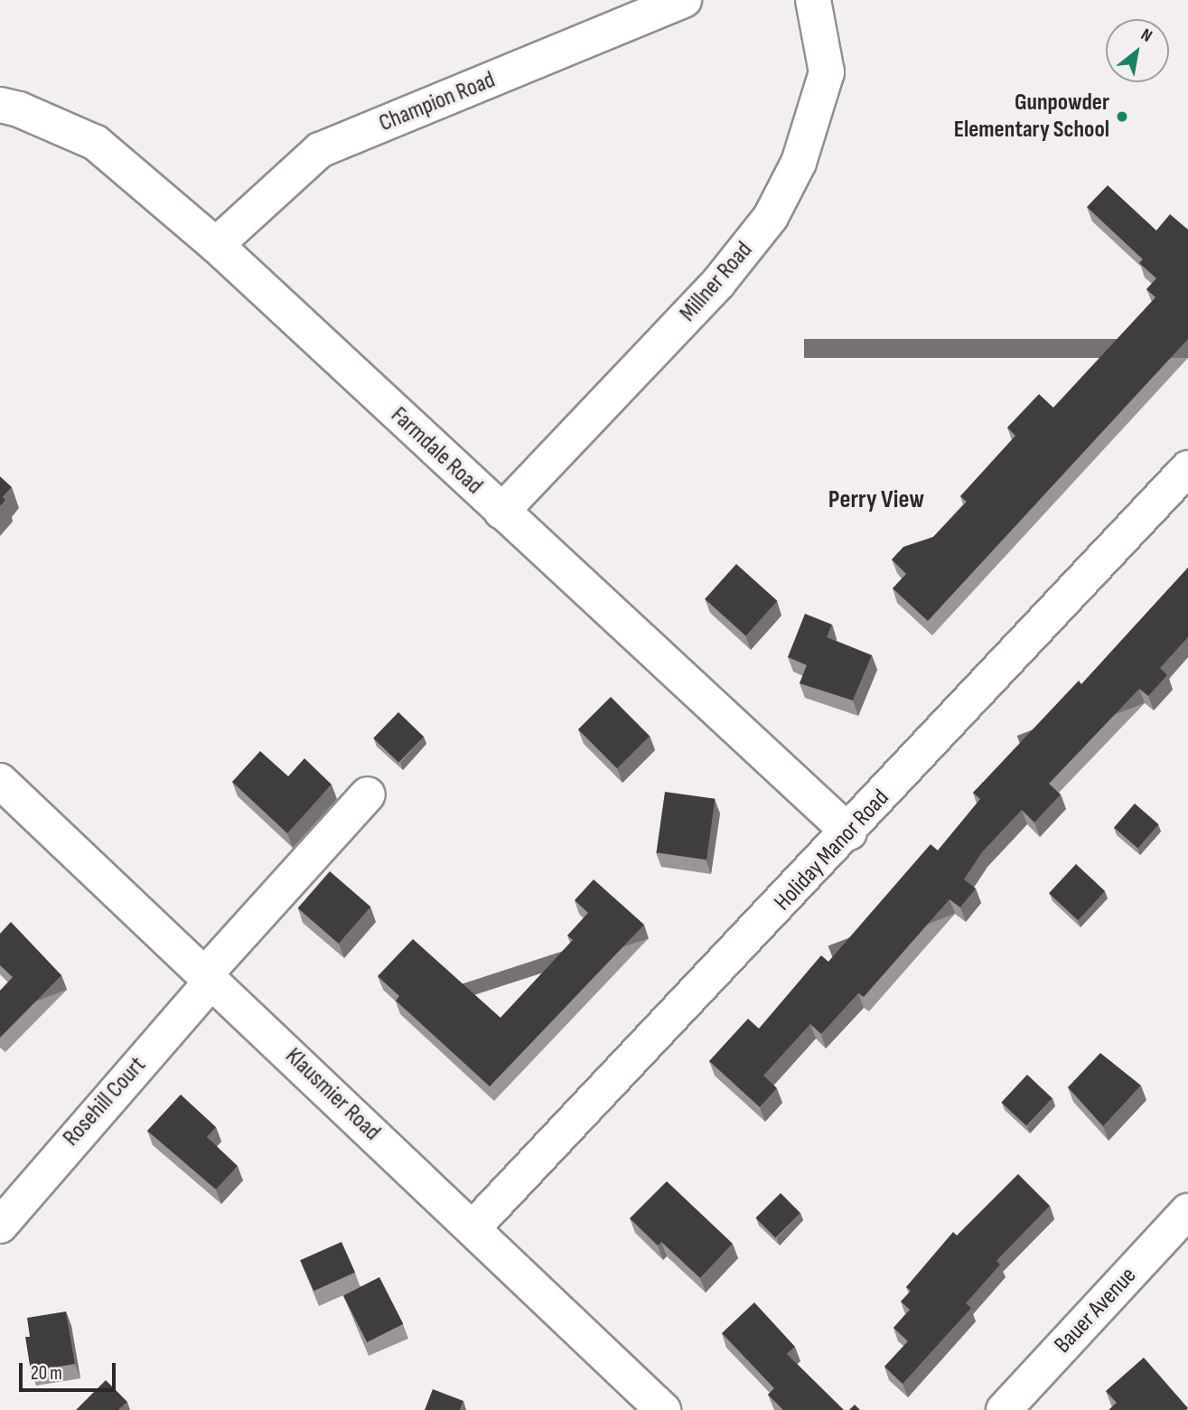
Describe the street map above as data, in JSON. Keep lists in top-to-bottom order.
{
  "streets": {
    "street": [
      "Champion Road",
      "Millner Road",
      "Farmdale Road",
      "Holiday Manor Road",
      "Klausmier Road",
      "Rosehill Court",
      "Bauer Avenue"
    ]
  },
  "crossings": [
    ["Champion Road", "Farmdale Road"],
    ["Millner Road", "Farmdale Road"],
    ["Farmdale Road", "Holiday Manor Road"],
    ["Holiday Manor Road", "Klausmier Road"],
    ["Klausmier Road", "Rosehill Court"]
  ],
  "districts": ["Perry View"],
  "places": ["Gunpowder Elementary School"],
  "scale_bar": "20 m",
  "north": "top right"
}
